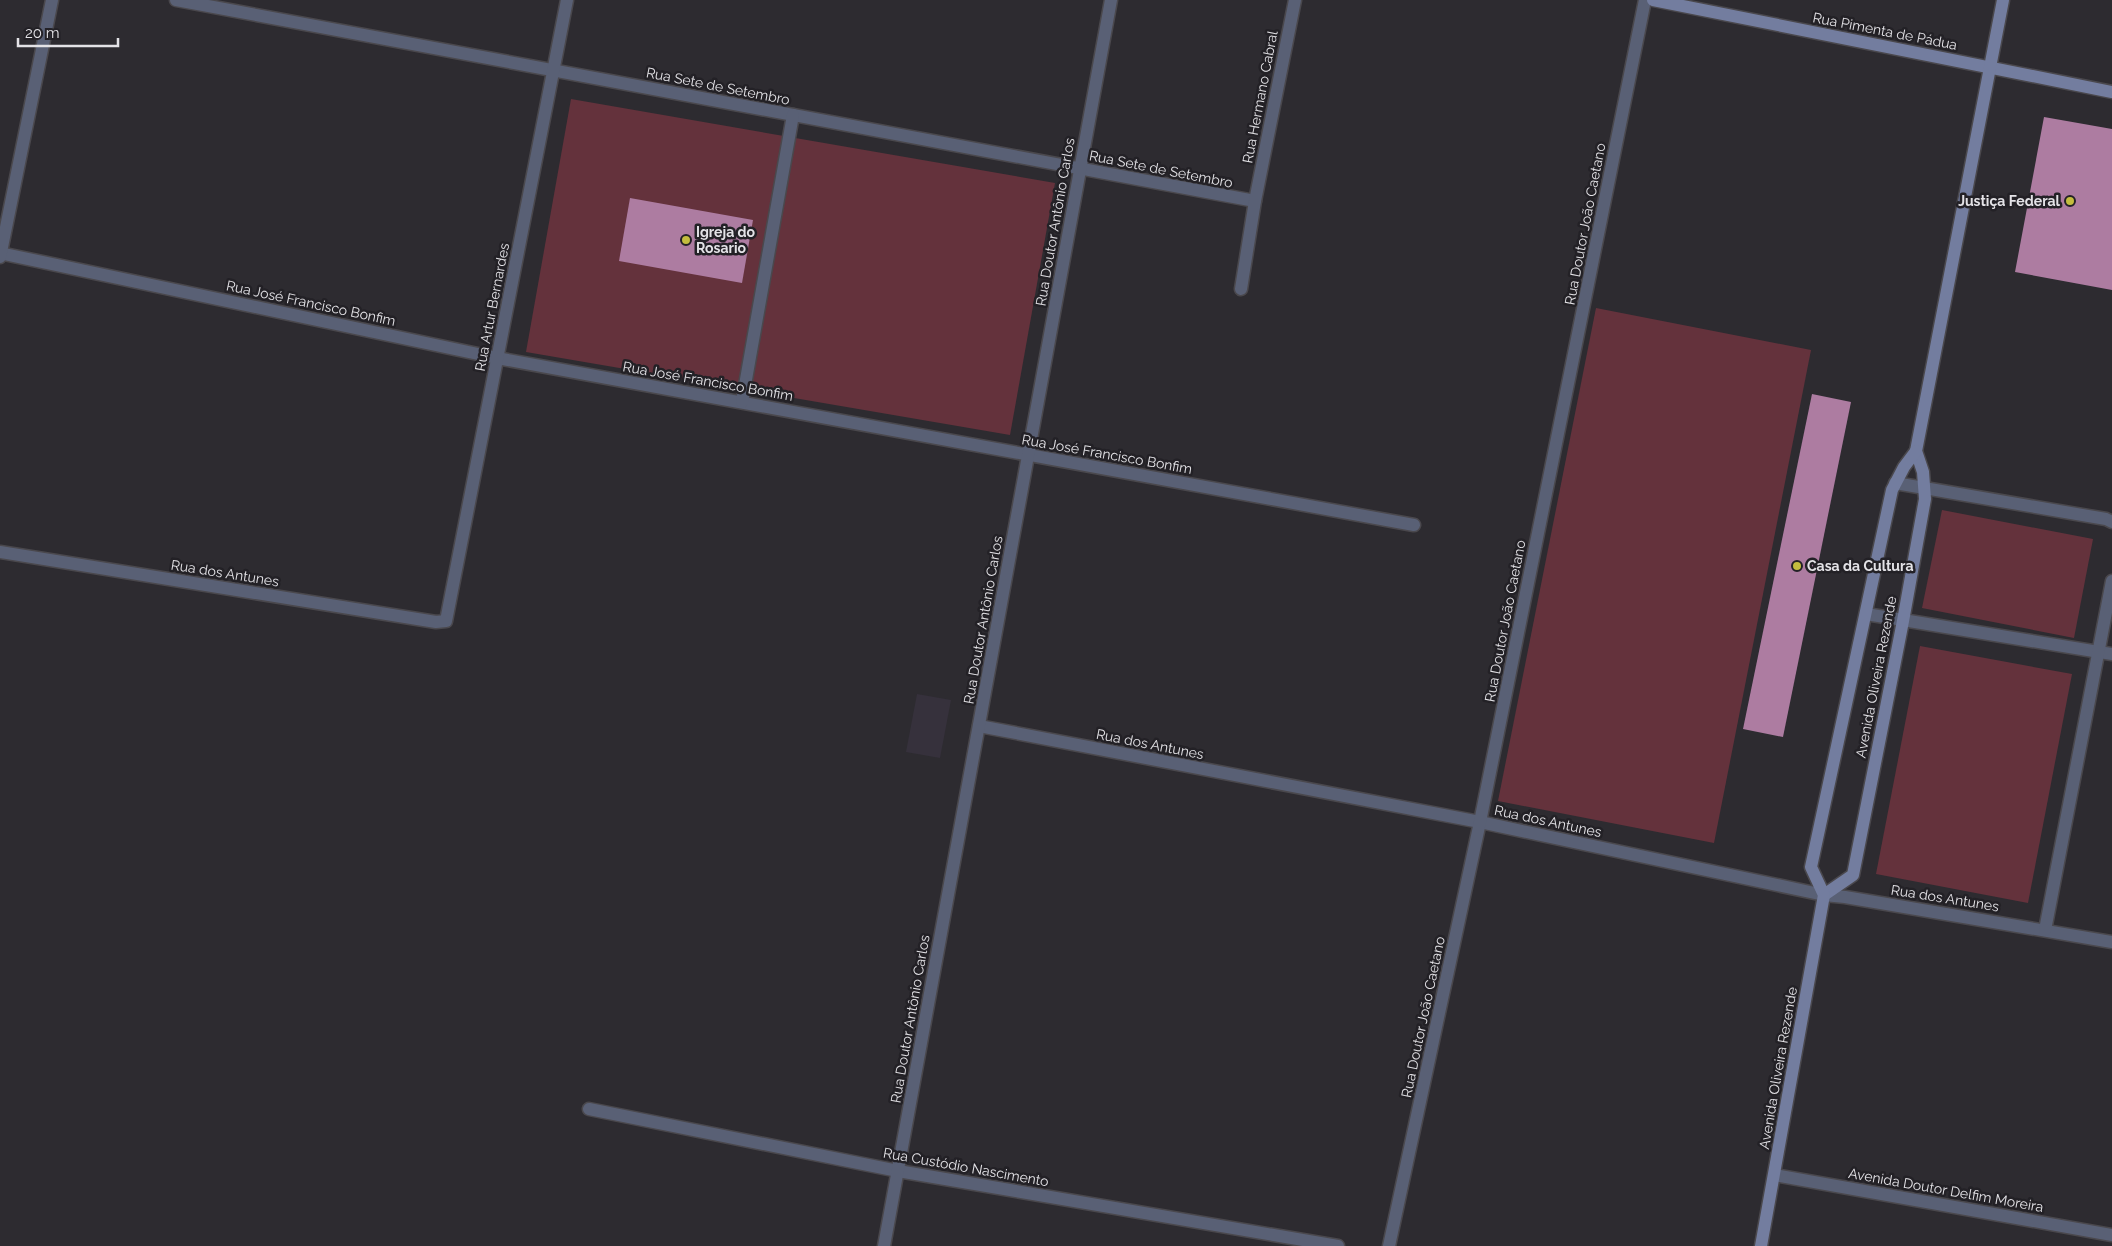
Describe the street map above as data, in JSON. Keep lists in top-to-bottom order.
{
  "streets": {
    "main road": ["Rua Pimenta de Pádua", "Avenida Oliveira Rezende"],
    "street": [
      "Rua Sete de Setembro",
      "Rua Hermano Cabral",
      "Rua Doutor Antônio Carlos",
      "Rua Doutor João Caetano",
      "Rua José Francisco Bonfim",
      "Rua Artur Bernardes",
      "Rua dos Antunes",
      "Rua Custódio Nascimento",
      "Avenida Doutor Delfim Moreira"
    ]
  },
  "crossings": [
    ["Rua Pimenta de Pádua", "Avenida Oliveira Rezende"],
    ["Rua Sete de Setembro", "Rua Hermano Cabral"],
    ["Rua Sete de Setembro", "Rua Doutor Antônio Carlos"],
    ["Rua Sete de Setembro", "Rua Artur Bernardes"],
    ["Rua Doutor Antônio Carlos", "Rua José Francisco Bonfim"],
    ["Rua Doutor Antônio Carlos", "Rua dos Antunes"],
    ["Rua Doutor Antônio Carlos", "Rua Custódio Nascimento"],
    ["Rua Doutor João Caetano", "Rua dos Antunes"],
    ["Rua José Francisco Bonfim", "Rua Artur Bernardes"],
    ["Rua Artur Bernardes", "Rua dos Antunes"],
    ["Rua dos Antunes", "Avenida Oliveira Rezende"],
    ["Avenida Oliveira Rezende", "Avenida Doutor Delfim Moreira"]
  ],
  "places": ["Justiça Federal", "Igreja do Rosario", "Casa da Cultura"],
  "scale_bar": "20 m"
}
